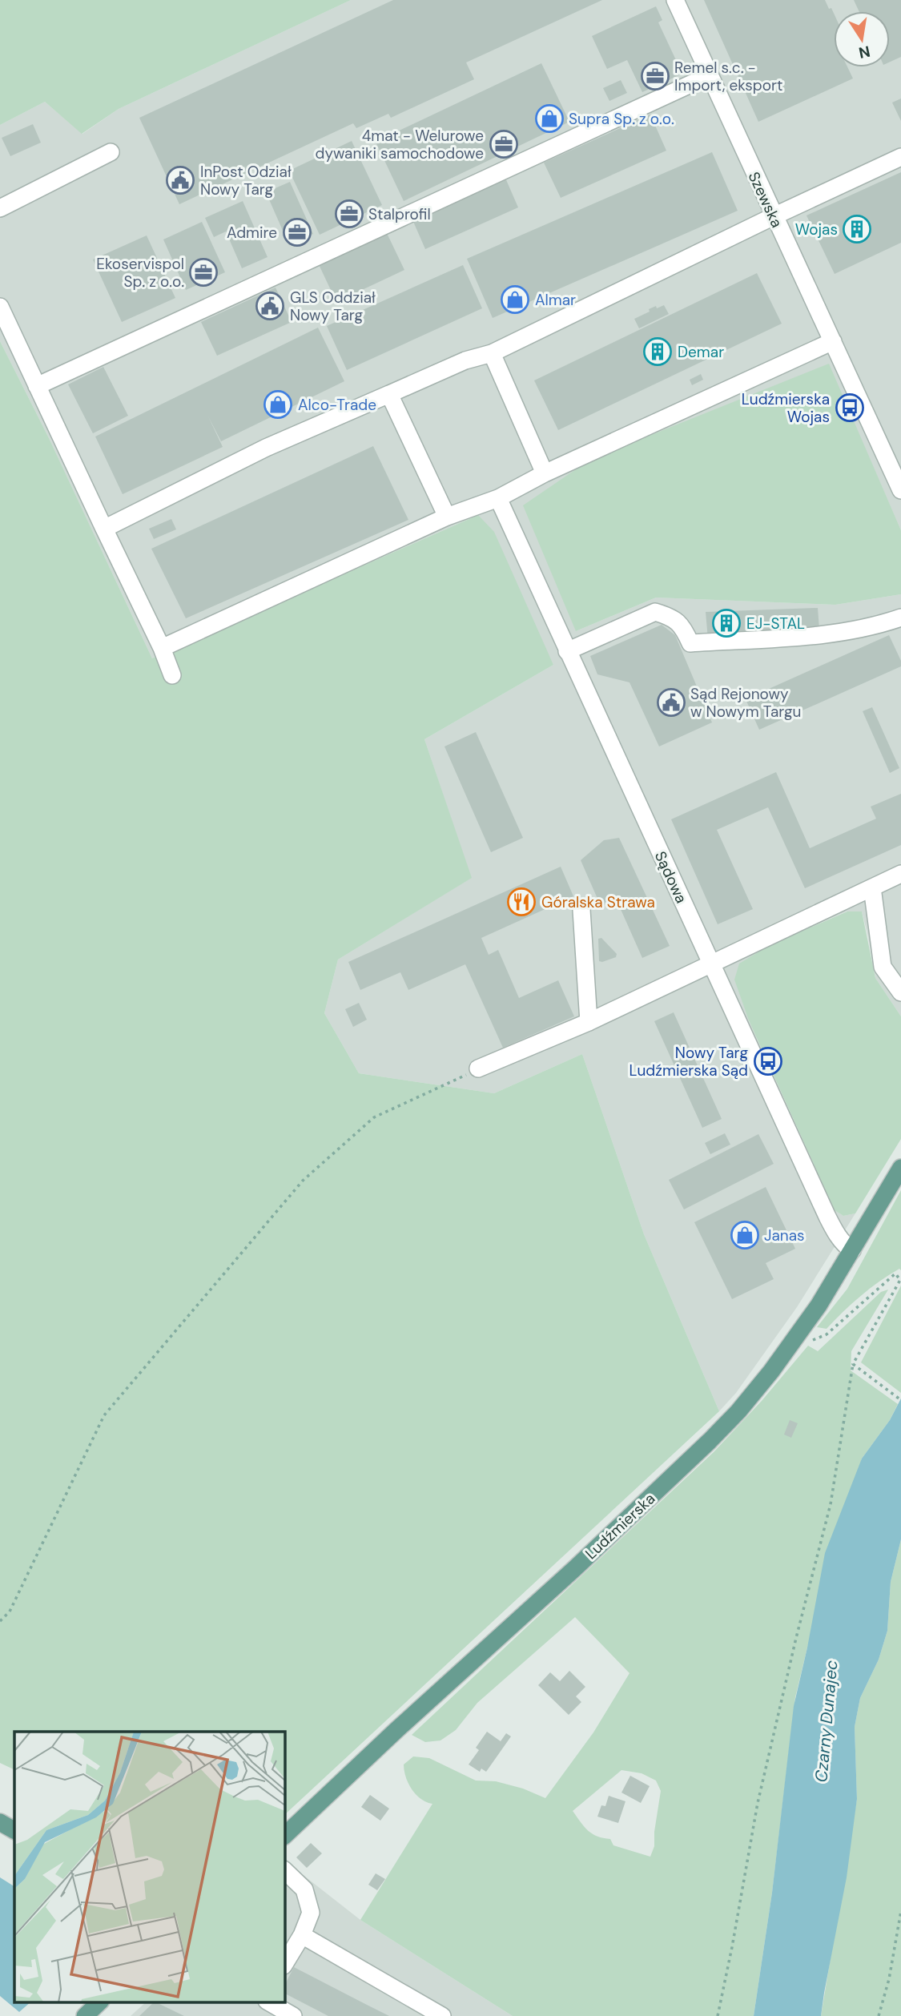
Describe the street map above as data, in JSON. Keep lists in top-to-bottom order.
{
  "streets": {
    "main road": ["Ludźmierska"],
    "street": ["Szewska", "Sądowa"]
  },
  "crossings": [
    ["Sądowa", "Ludźmierska"]
  ],
  "water": ["Czarny Dunajec"],
  "places": {
    "office": [
      "Remel s.c. - Import, eksport",
      "4mat - Welurowe dywaniki samochodowe",
      "Stalprofil",
      "Admire",
      "Ekoservispol Sp. z o.o."
    ],
    "shop": [
      "Supra Sp. z o.o.",
      "Almar",
      "Alco-Trade",
      "Janas"
    ],
    "public building": ["InPost Odział Nowy Targ", "GLS Oddział Nowy Targ", "Sąd Rejonowy w Nowym Targu"],
    "building": ["Wojas", "Demar", "EJ-STAL"],
    "bus stop": ["Ludźmierska Wojas", "Nowy Targ Ludźmierska Sąd"],
    "restaurant": ["Góralska Strawa"]
  },
  "north": "bottom"
}
